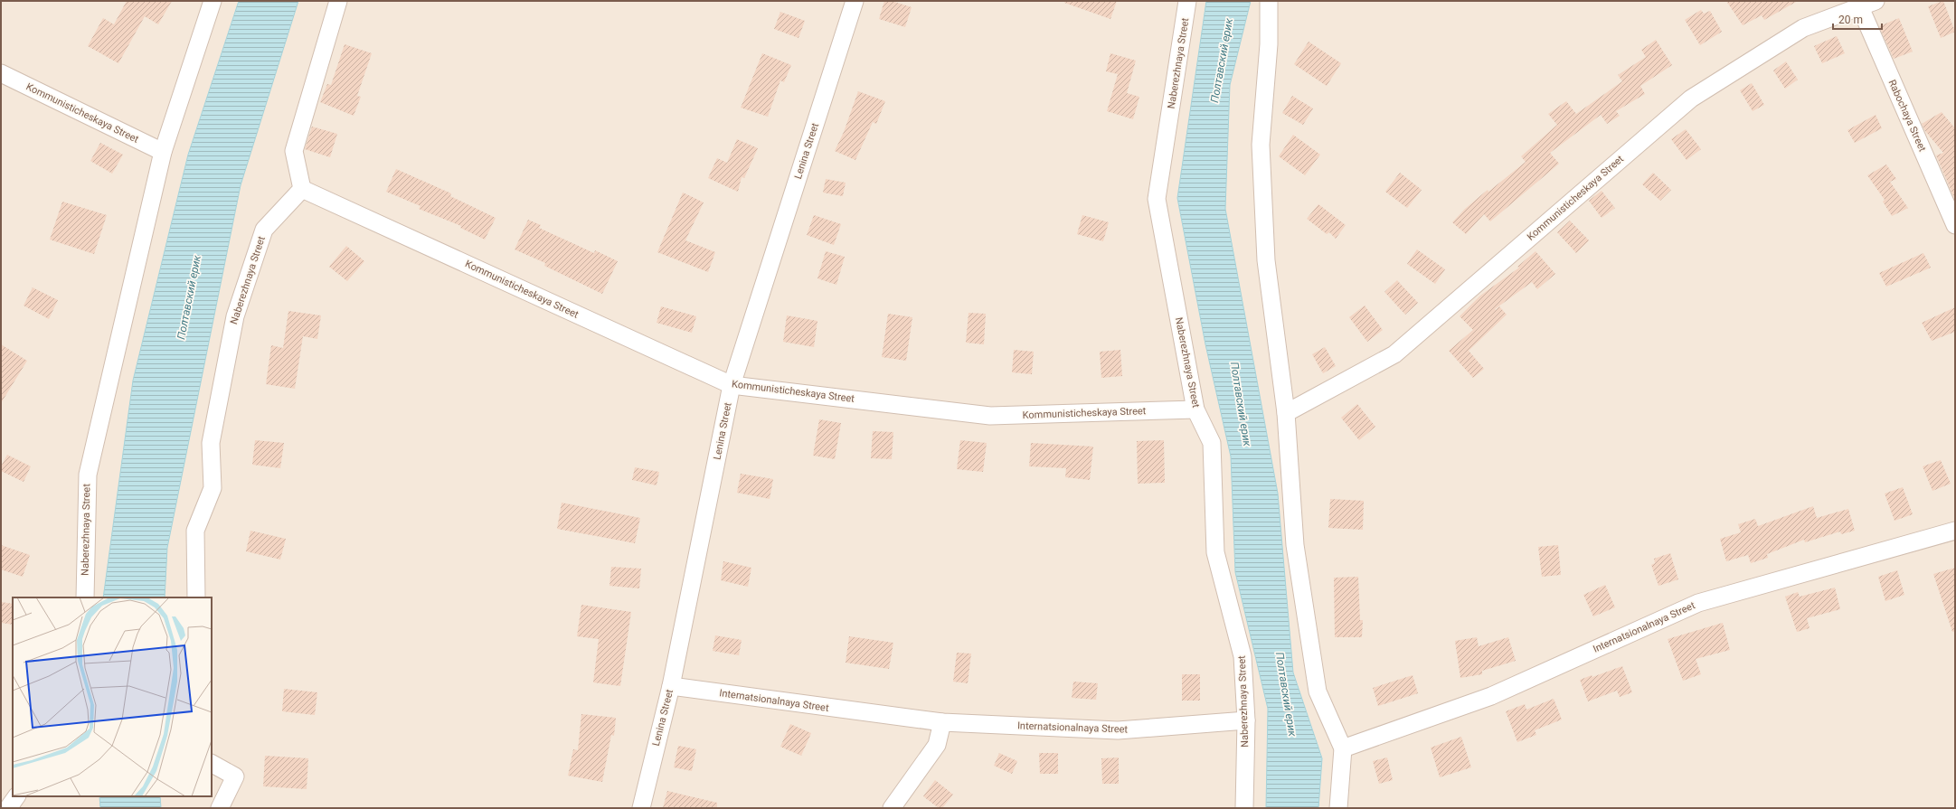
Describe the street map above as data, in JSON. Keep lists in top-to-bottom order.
{
  "streets": {
    "street": [
      "Naberezhnaya Street",
      "Kommunisticheskaya Street",
      "Rabochaya Street",
      "Lenina Street",
      "Internatsionalnaya Street"
    ]
  },
  "crossings": [
    ["Naberezhnaya Street", "Kommunisticheskaya Street"],
    ["Naberezhnaya Street", "Internatsionalnaya Street"],
    ["Kommunisticheskaya Street", "Rabochaya Street"],
    ["Kommunisticheskaya Street", "Lenina Street"],
    ["Lenina Street", "Internatsionalnaya Street"]
  ],
  "water": ["Полтавский ерик"],
  "scale_bar": "20 m"
}
